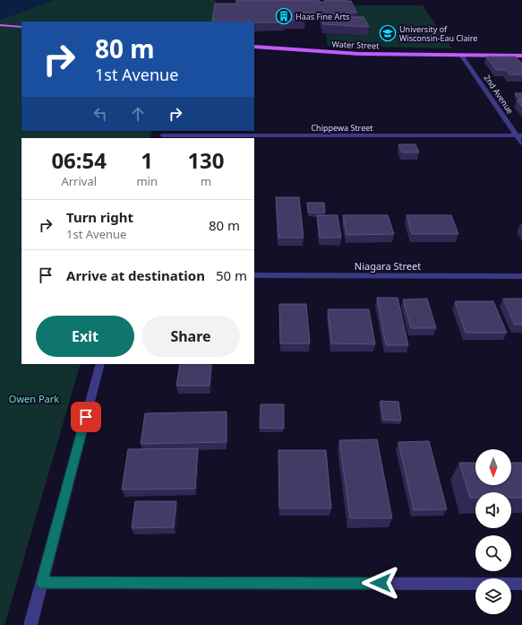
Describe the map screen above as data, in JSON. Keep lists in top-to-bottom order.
{
  "streets": {
    "main road": ["Water Street"],
    "street": ["2nd Avenue", "Chippewa Street", "Niagara Street"]
  },
  "crossings": [
    ["Water Street", "2nd Avenue"],
    ["2nd Avenue", "Chippewa Street"]
  ],
  "parks": ["Owen Park"],
  "places": {
    "building": ["Haas Fine Arts"],
    "school or university": ["University of Wisconsin-Eau Claire"]
  },
  "north": "bottom",
  "page": {
    "turn": ["80 m", "1st Avenue"],
    "eta": [
      "06:54",
      "Arrival",
      "1",
      "min",
      "130",
      "m"
    ],
    "list": [
      {
        "name": "Turn right",
        "note": "1st Avenue",
        "value": "80 m"
      },
      {
        "name": "Arrive at destination",
        "value": "50 m"
      }
    ],
    "buttons": ["Exit", "Share"]
  }
}
